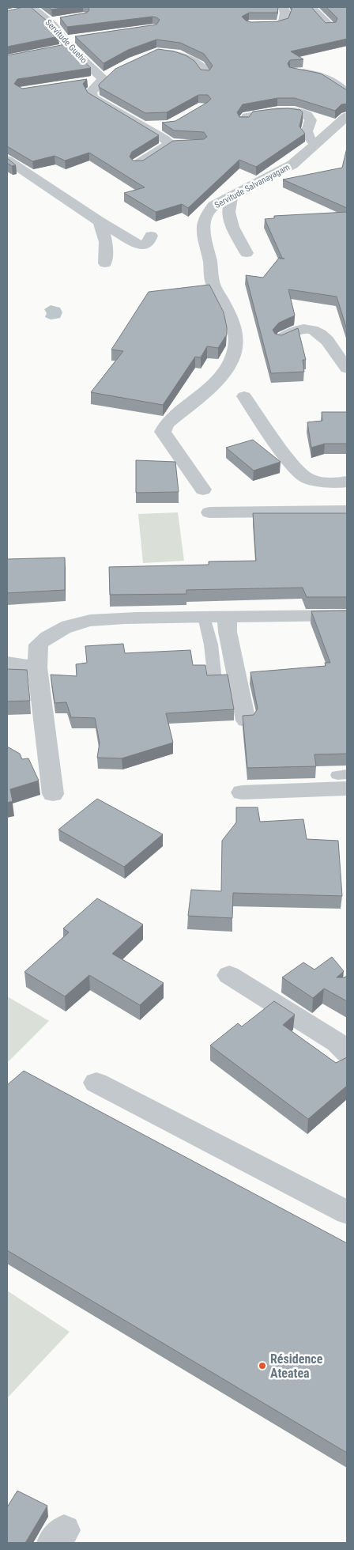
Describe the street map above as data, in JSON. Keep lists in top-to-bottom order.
{
  "streets": {
    "street": ["Servitude Gueho", "Servitude Salvanayagam"]
  },
  "places": ["Résidence Ateatea"]
}
